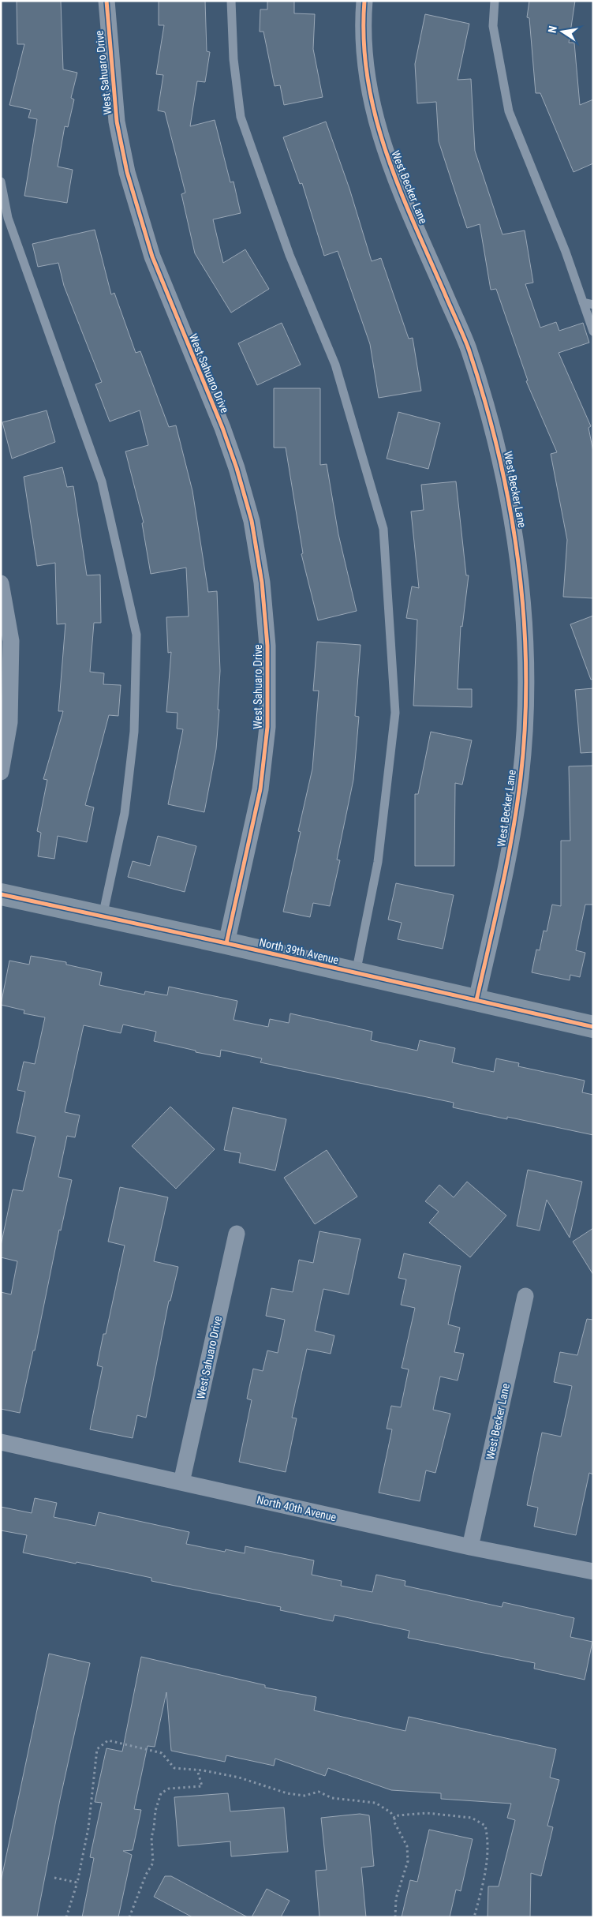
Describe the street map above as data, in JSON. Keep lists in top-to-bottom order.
{
  "streets": {
    "street": [
      "West Sahuaro Drive",
      "West Becker Lane",
      "North 39th Avenue",
      "North 40th Avenue"
    ]
  },
  "crossings": [
    ["West Sahuaro Drive", "North 39th Avenue"],
    ["West Sahuaro Drive", "North 40th Avenue"],
    ["West Becker Lane", "North 39th Avenue"],
    ["West Becker Lane", "North 40th Avenue"]
  ],
  "north": "left"
}
